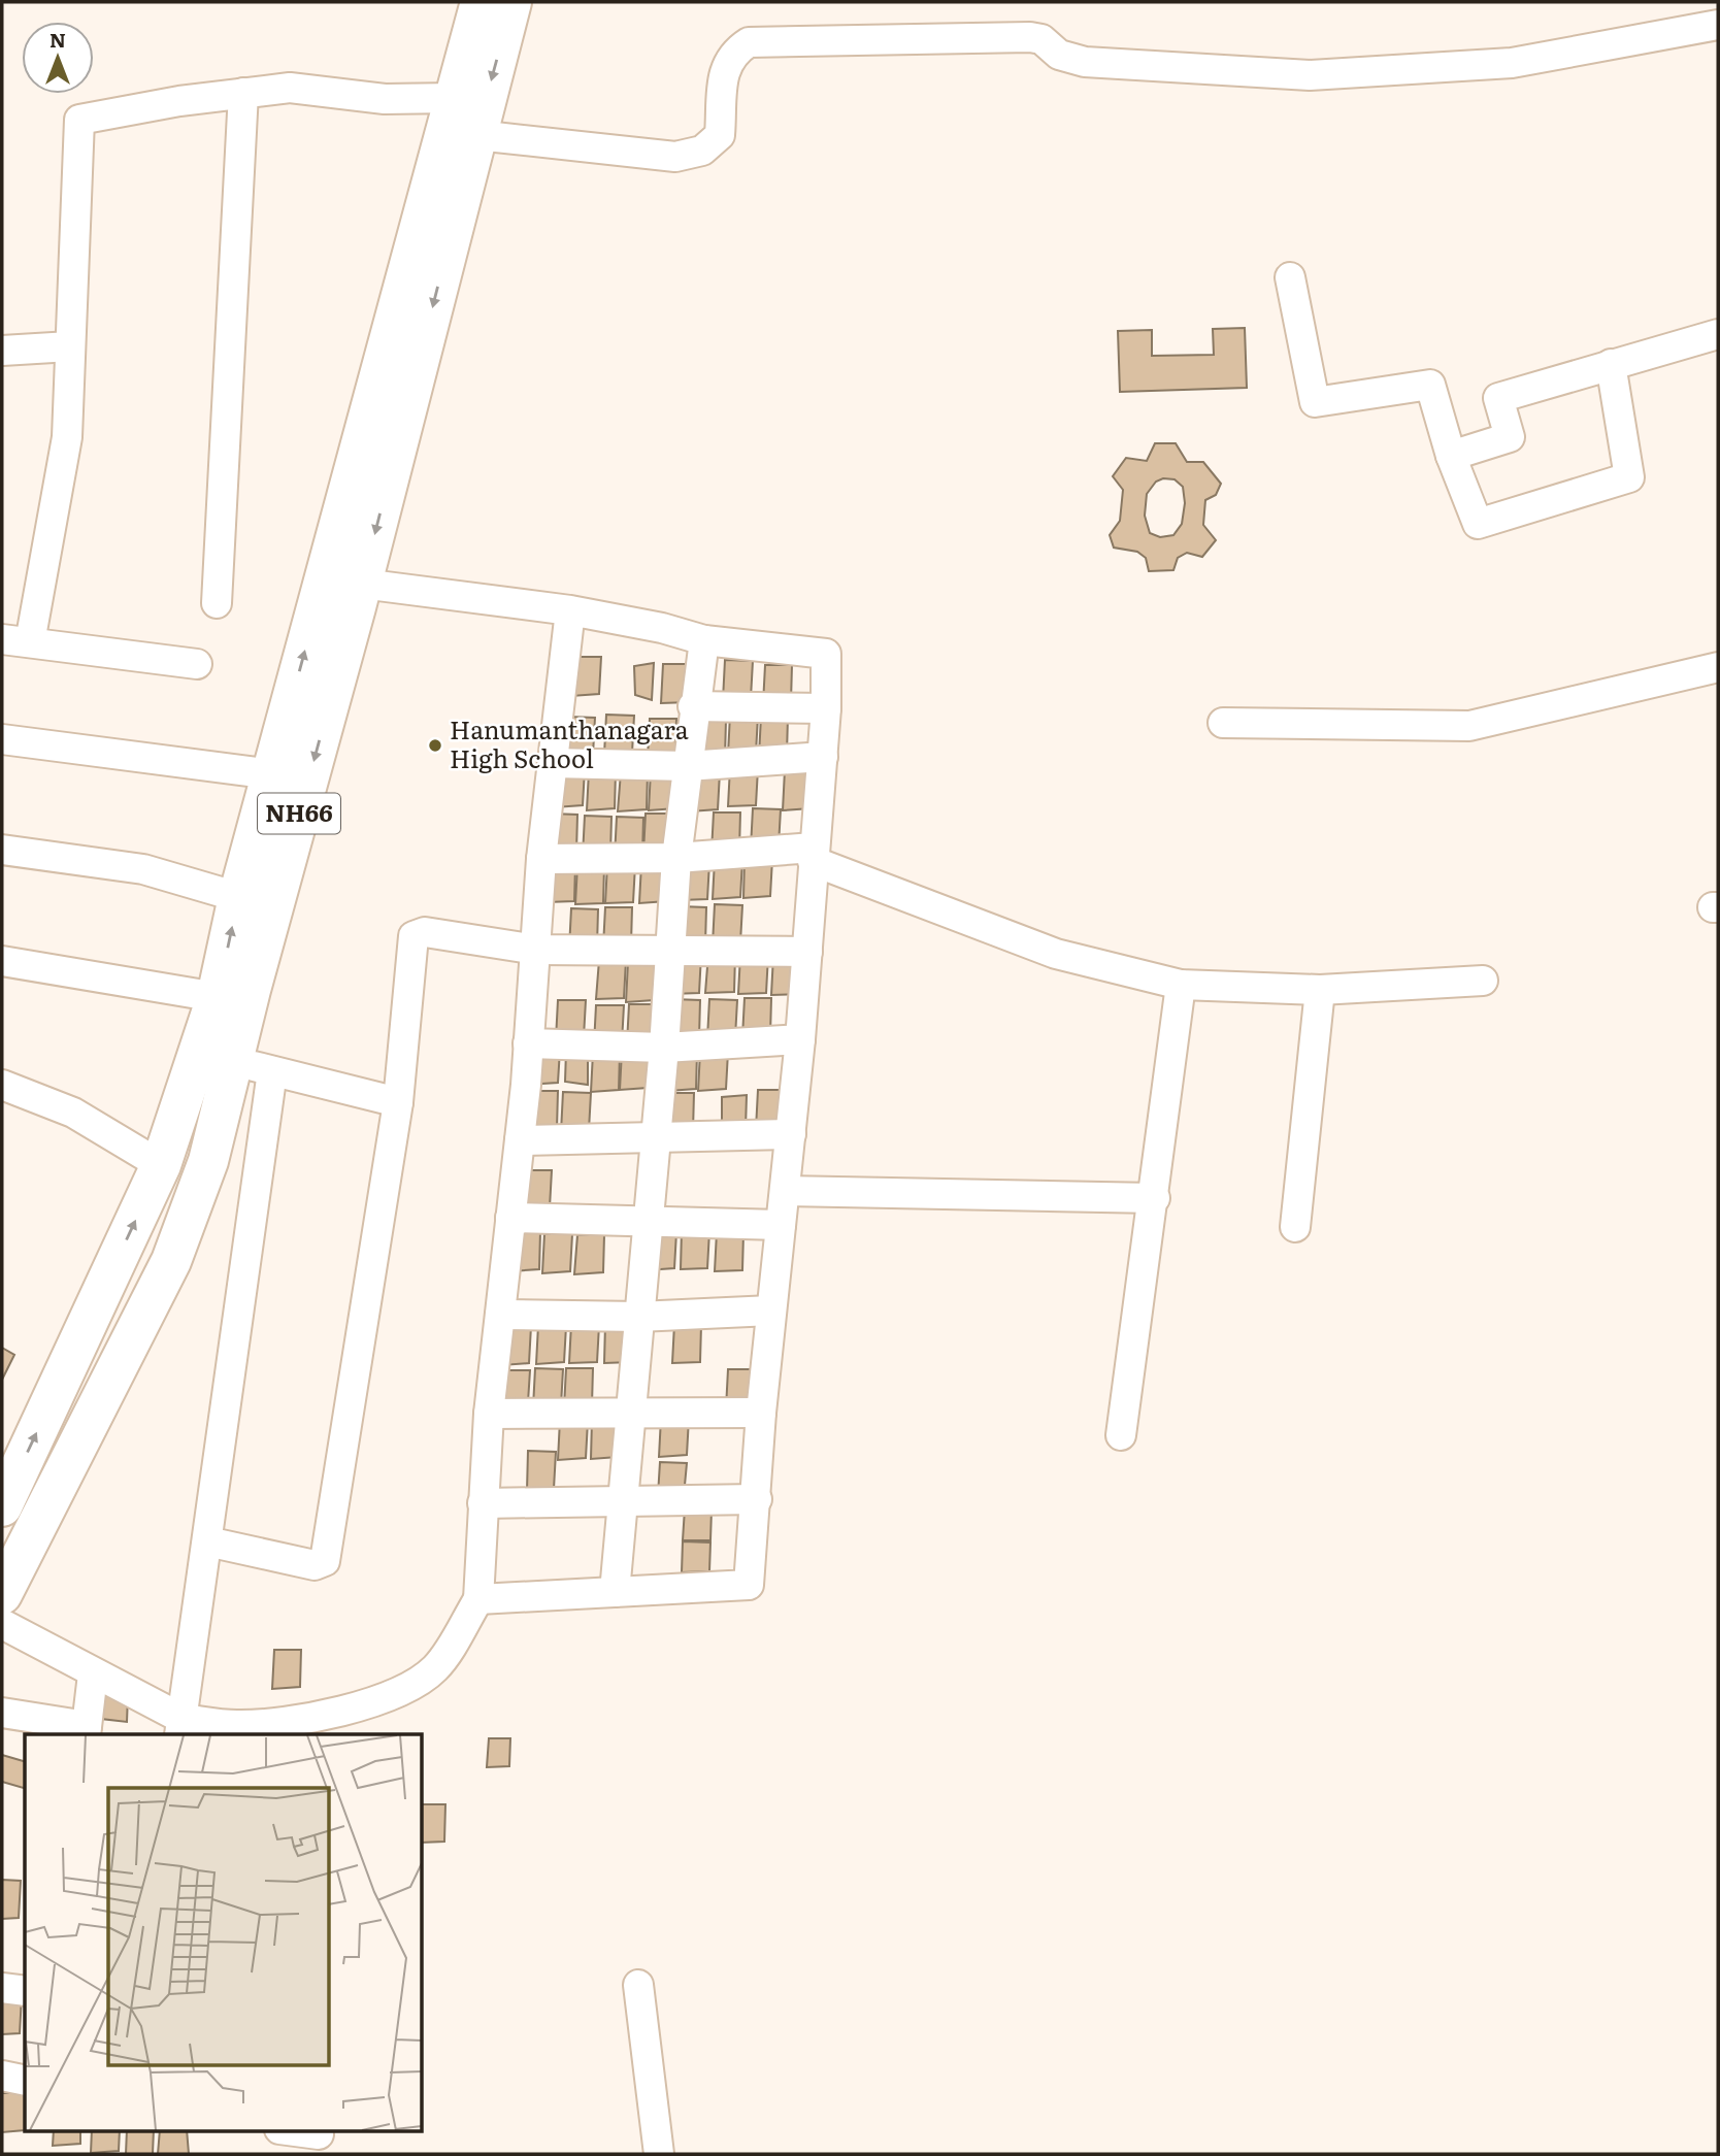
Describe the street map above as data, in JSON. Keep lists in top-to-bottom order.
{
  "streets": {
    "highway": ["NH66"]
  },
  "places": ["Hanumanthanagara High School"],
  "north": "top"
}
